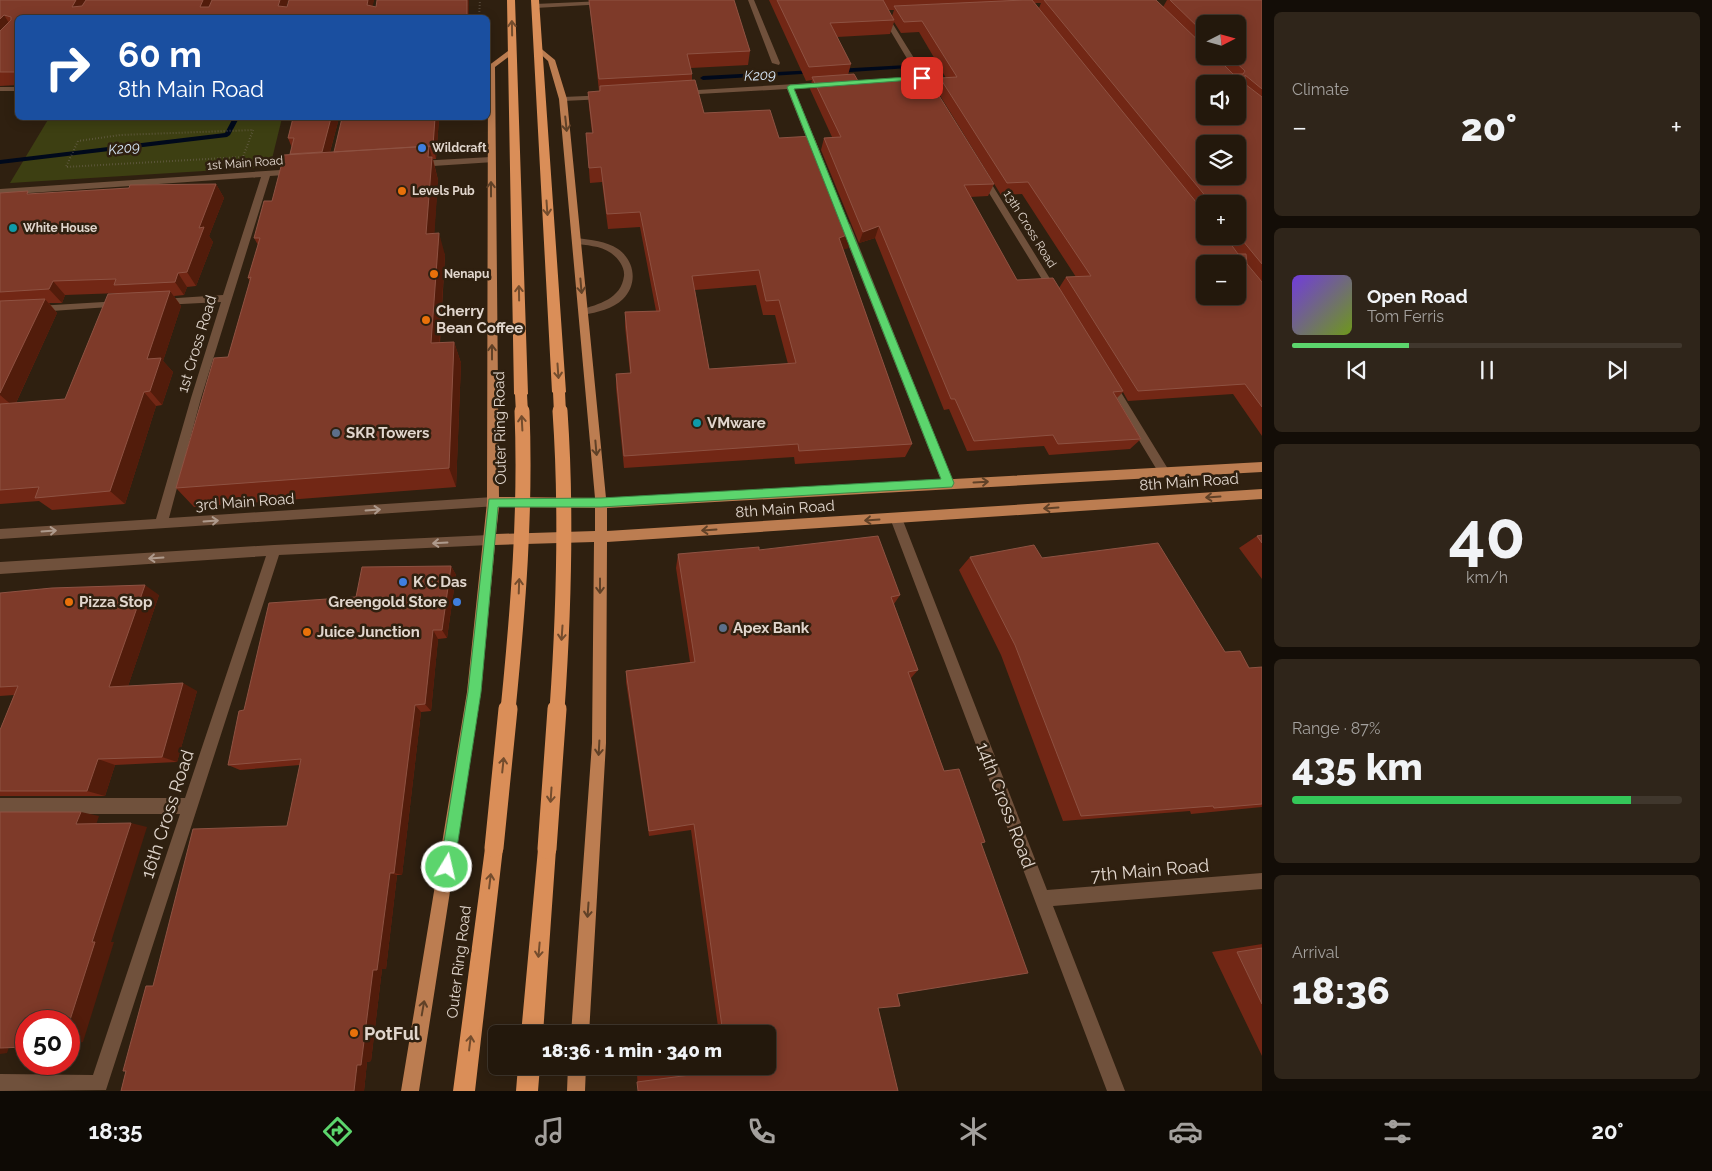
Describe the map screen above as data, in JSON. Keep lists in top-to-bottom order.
{
  "streets": {
    "highway": ["Outer Ring Road"],
    "main road": ["8th Main Road"],
    "street": [
      "1st Main Road",
      "13th Cross Road",
      "1st Cross Road",
      "3rd Main Road",
      "14th Cross Road",
      "16th Cross Road",
      "7th Main Road"
    ]
  },
  "crossings": [
    ["1st Main Road", "1st Cross Road"],
    ["1st Cross Road", "3rd Main Road"],
    ["8th Main Road", "3rd Main Road"],
    ["8th Main Road", "14th Cross Road"],
    ["14th Cross Road", "7th Main Road"]
  ],
  "water": ["K209"],
  "places": [
    "Wildcraft",
    "Levels Pub",
    "White House",
    "Nenapu",
    "Cherry Bean Coffee",
    "VMware",
    "SKR Towers",
    "K C Das",
    "Pizza Stop",
    "Greengold Store",
    "Apex Bank",
    "Juice Junction",
    "PotFul"
  ],
  "north": "right",
  "page": {
    "tile": [
      "Climate",
      ["40", "km/h"],
      ["Range · 87%", "435 km"],
      ["Arrival", "18:36"]
    ],
    "map_buttons": ["+", "−"],
    "turn": ["60 m", "8th Main Road"],
    "heat": ["−", "20°", "+"],
    "song": ["Open Road", "Tom Ferris"],
    "limit": "50",
    "trip": "18:36 · 1 min · 340 m",
    "tabs": ["18:35", "20°"]
  }
}
